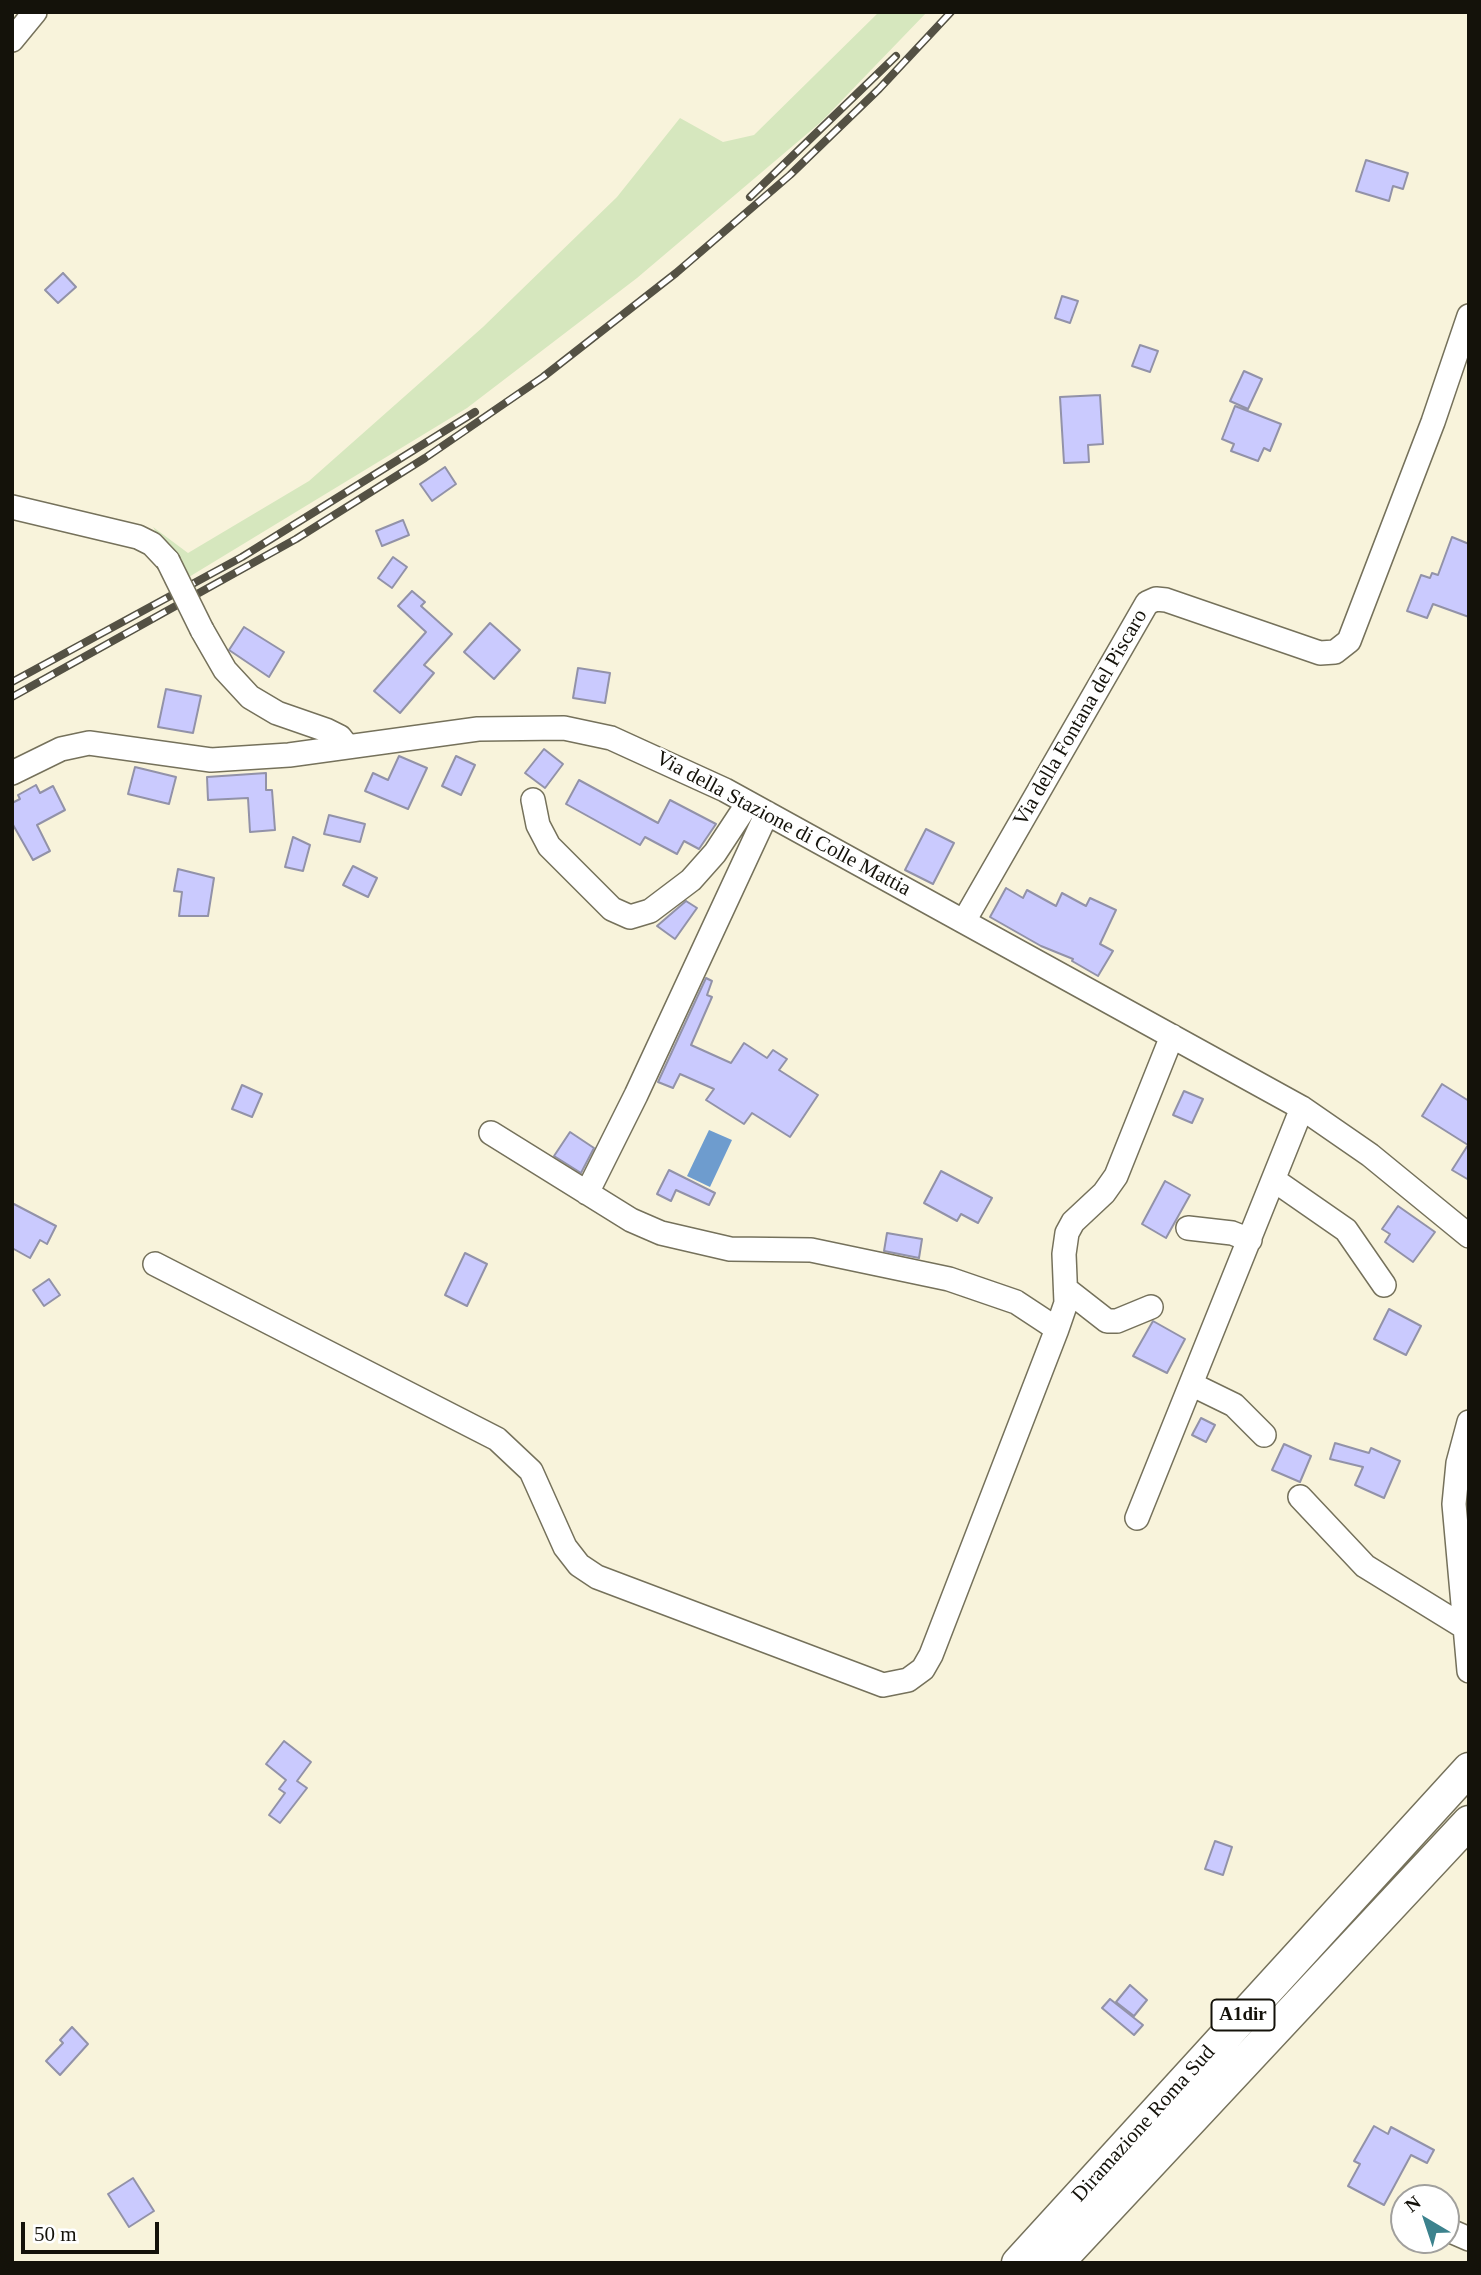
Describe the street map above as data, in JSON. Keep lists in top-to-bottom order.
{
  "streets": {
    "highway": ["A1dir", "Diramazione Roma Sud"],
    "street": ["Via della Fontana del Piscaro", "Via della Stazione di Colle Mattia"]
  },
  "crossings": [
    ["Via della Fontana del Piscaro", "Via della Stazione di Colle Mattia"]
  ],
  "scale_bar": "50 m",
  "north": "top left"
}
